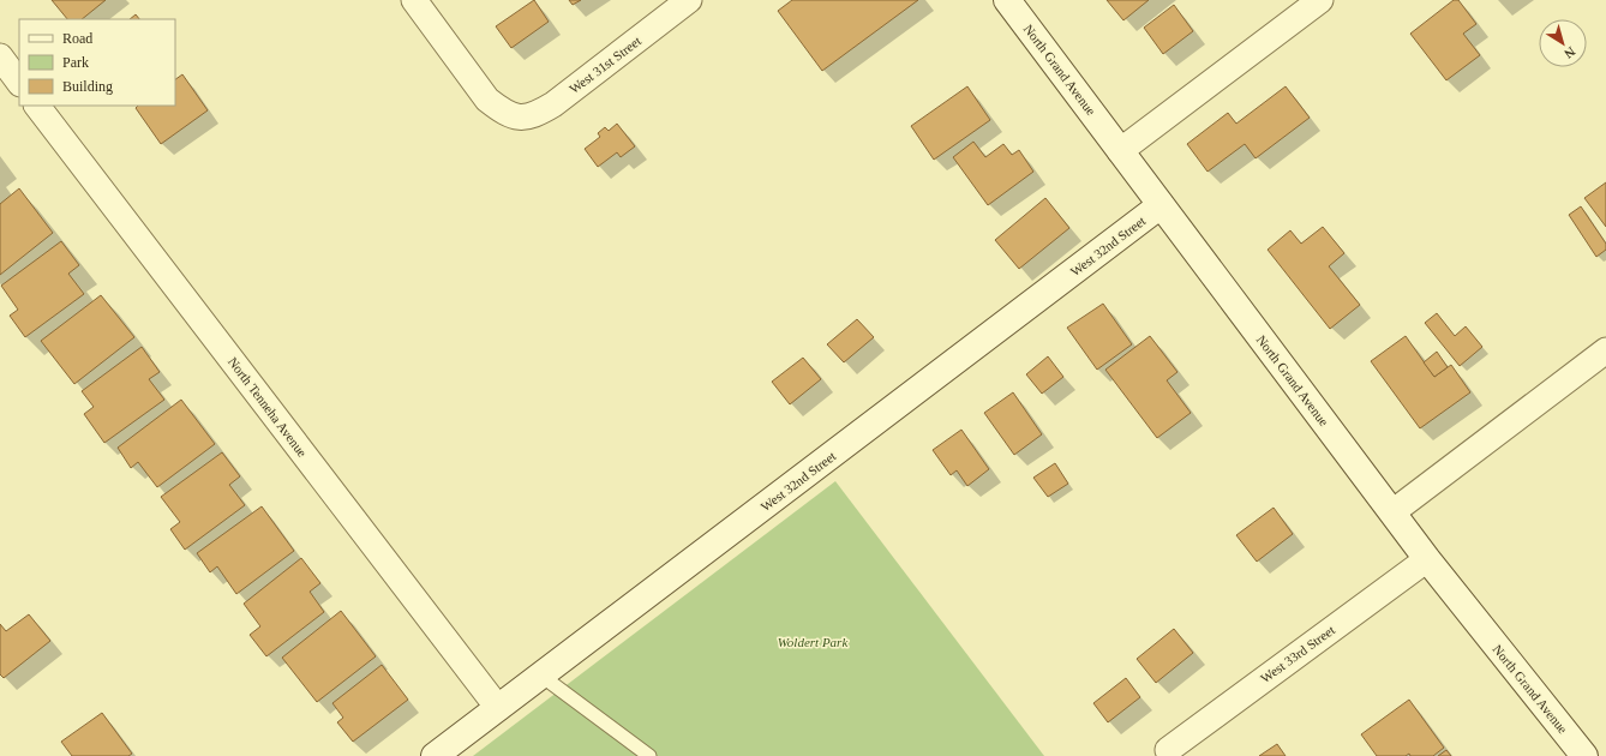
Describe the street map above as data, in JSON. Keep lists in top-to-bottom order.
{
  "streets": {
    "street": [
      "West 31st Street",
      "North Grand Avenue",
      "West 32nd Street",
      "North Tenneha Avenue",
      "West 33rd Street"
    ]
  },
  "crossings": [
    ["North Grand Avenue", "West 32nd Street"],
    ["North Grand Avenue", "West 33rd Street"],
    ["West 32nd Street", "North Tenneha Avenue"]
  ],
  "parks": ["Woldert Park"],
  "legend": ["Road", "Park", "Building"],
  "north": "bottom right"
}
